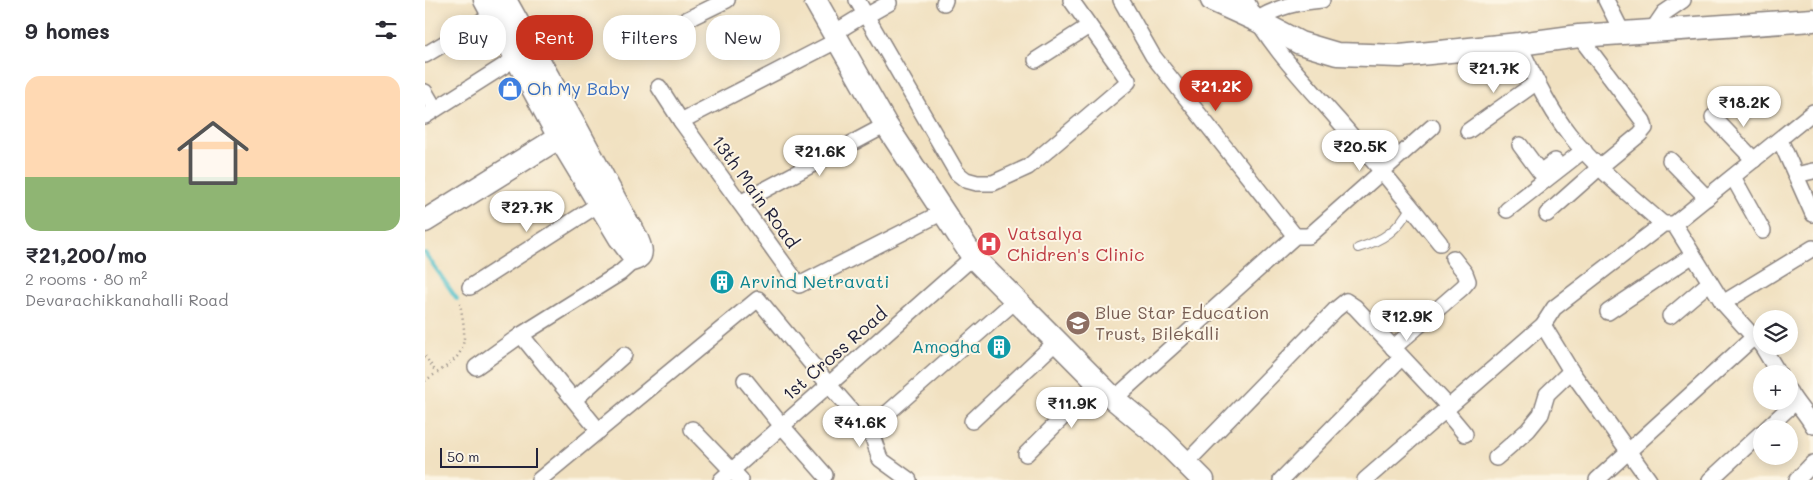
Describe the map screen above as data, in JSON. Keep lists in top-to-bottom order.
{
  "streets": {
    "street": ["13th Main Road", "1st Cross Road"]
  },
  "places": {
    "shop": ["Oh My Baby"],
    "hospital": ["Vatsalya Chidren's Clinic"],
    "building": ["Arvind Netravati", "Amogha"],
    "school or university": ["Blue Star Education Trust, Bilekalli"]
  },
  "scale_bar": "50 m",
  "page": {
    "heading": "9 homes",
    "chip": [
      "Buy",
      "Rent",
      "Filters",
      "New"
    ],
    "price": [
      "₹21.7K",
      "₹21.2K",
      "₹18.2K",
      "₹20.5K",
      "₹21.6K",
      "₹27.7K",
      "₹12.9K",
      "₹11.9K",
      "₹41.6K"
    ],
    "list": [
      {
        "name": "₹21,200/mo",
        "note": "2 rooms · 80 m² · Devarachikkanahalli Road"
      }
    ],
    "map_buttons": ["+", "−"],
    "scale": "50 m"
  }
}
